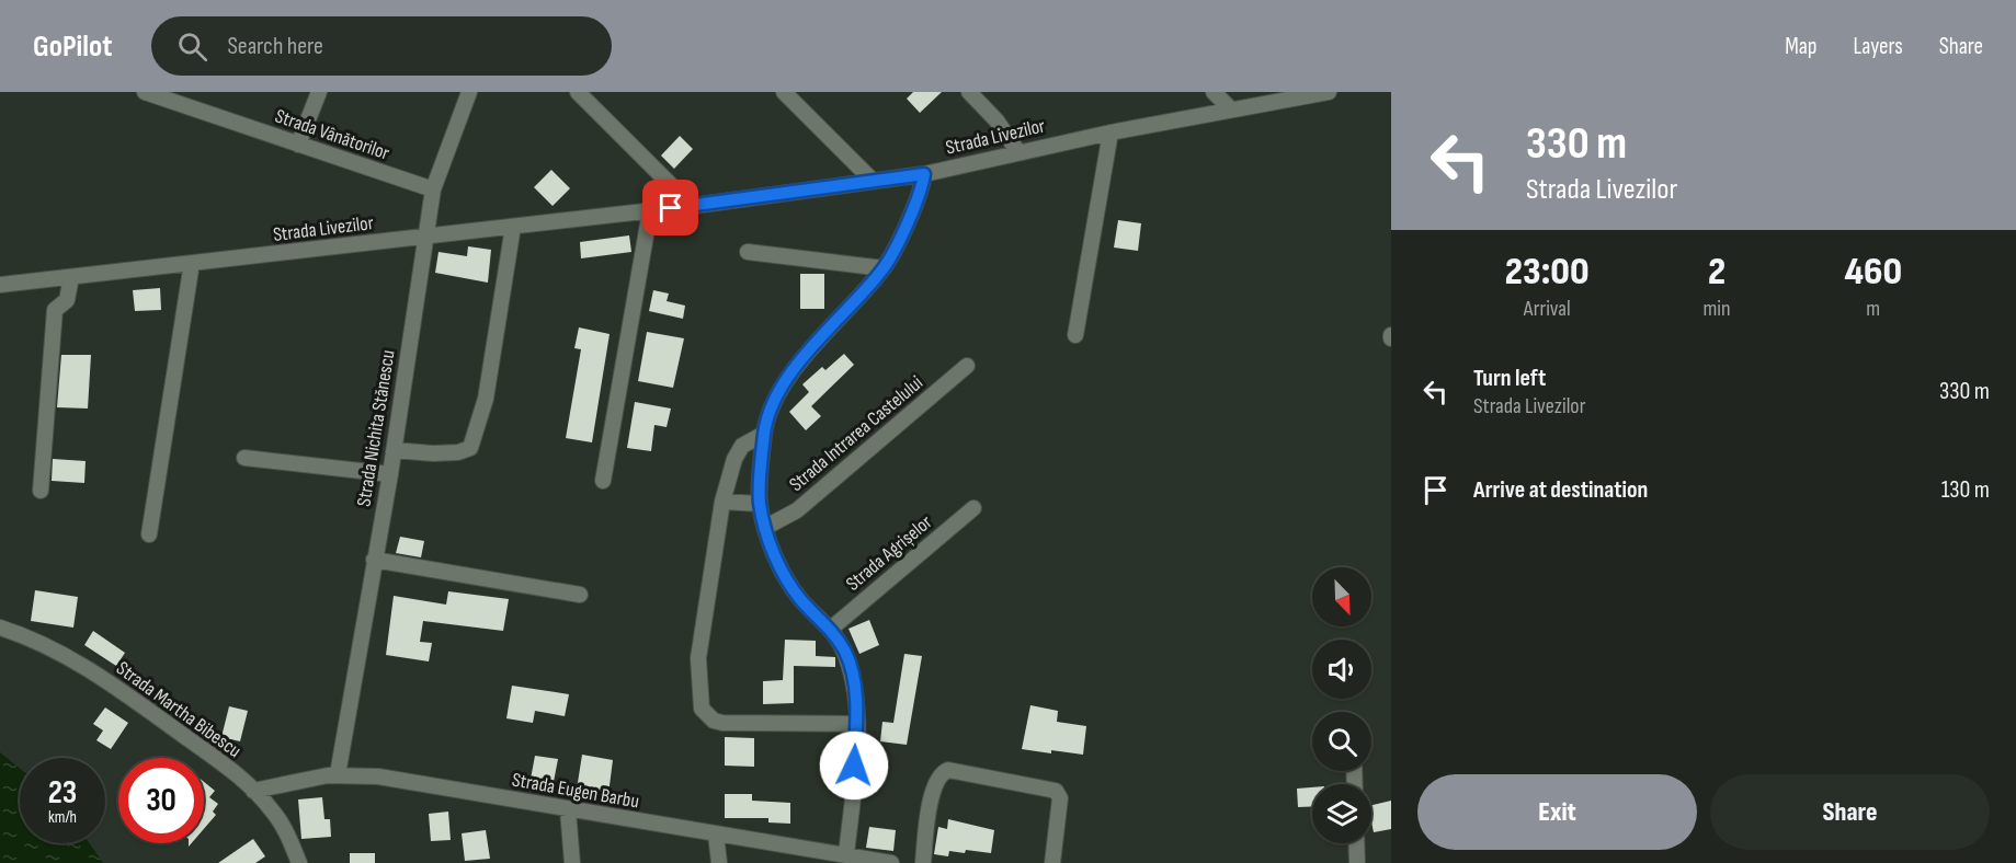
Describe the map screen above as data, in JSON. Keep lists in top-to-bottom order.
{
  "streets": {
    "street": [
      "Strada Vânătorilor",
      "Strada Livezilor",
      "Strada Nichita Stănescu",
      "Strada Intrarea Castelului",
      "Strada Agrișelor",
      "Strada Martha Bibescu",
      "Strada Eugen Barbu"
    ]
  },
  "crossings": [
    ["Strada Vânătorilor", "Strada Nichita Stănescu"],
    ["Strada Livezilor", "Strada Nichita Stănescu"],
    ["Strada Nichita Stănescu", "Strada Eugen Barbu"],
    ["Strada Martha Bibescu", "Strada Eugen Barbu"]
  ],
  "north": "bottom right",
  "page": {
    "header": "GoPilot",
    "search": "Search here",
    "nav": ["Map", "Layers", "Share"],
    "turn": ["330 m", "Strada Livezilor"],
    "eta": [
      "23:00",
      "Arrival",
      "2",
      "min",
      "460",
      "m"
    ],
    "list": [
      {
        "name": "Turn left",
        "note": "Strada Livezilor",
        "value": "330 m"
      },
      {
        "name": "Arrive at destination",
        "value": "130 m"
      }
    ],
    "speed": "23 km/h",
    "limit": "30",
    "buttons": ["Exit", "Share"]
  }
}
